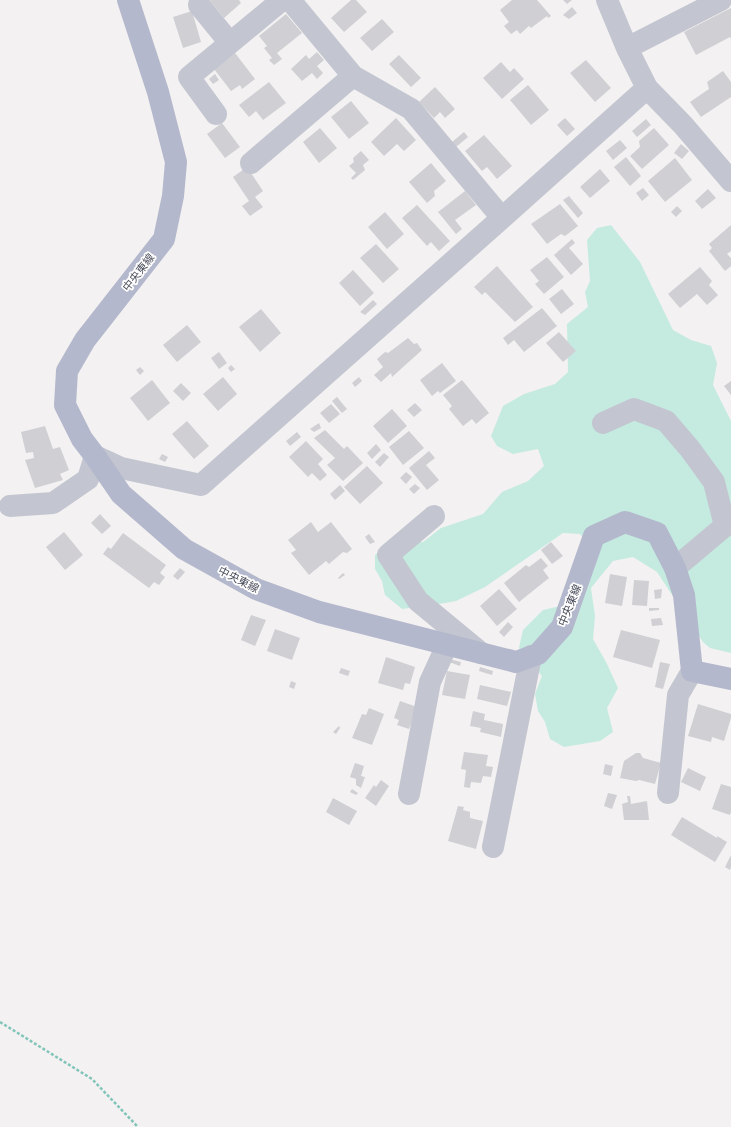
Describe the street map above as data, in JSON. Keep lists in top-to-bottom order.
{
  "streets": {
    "main road": ["中央東線"]
  }
}
